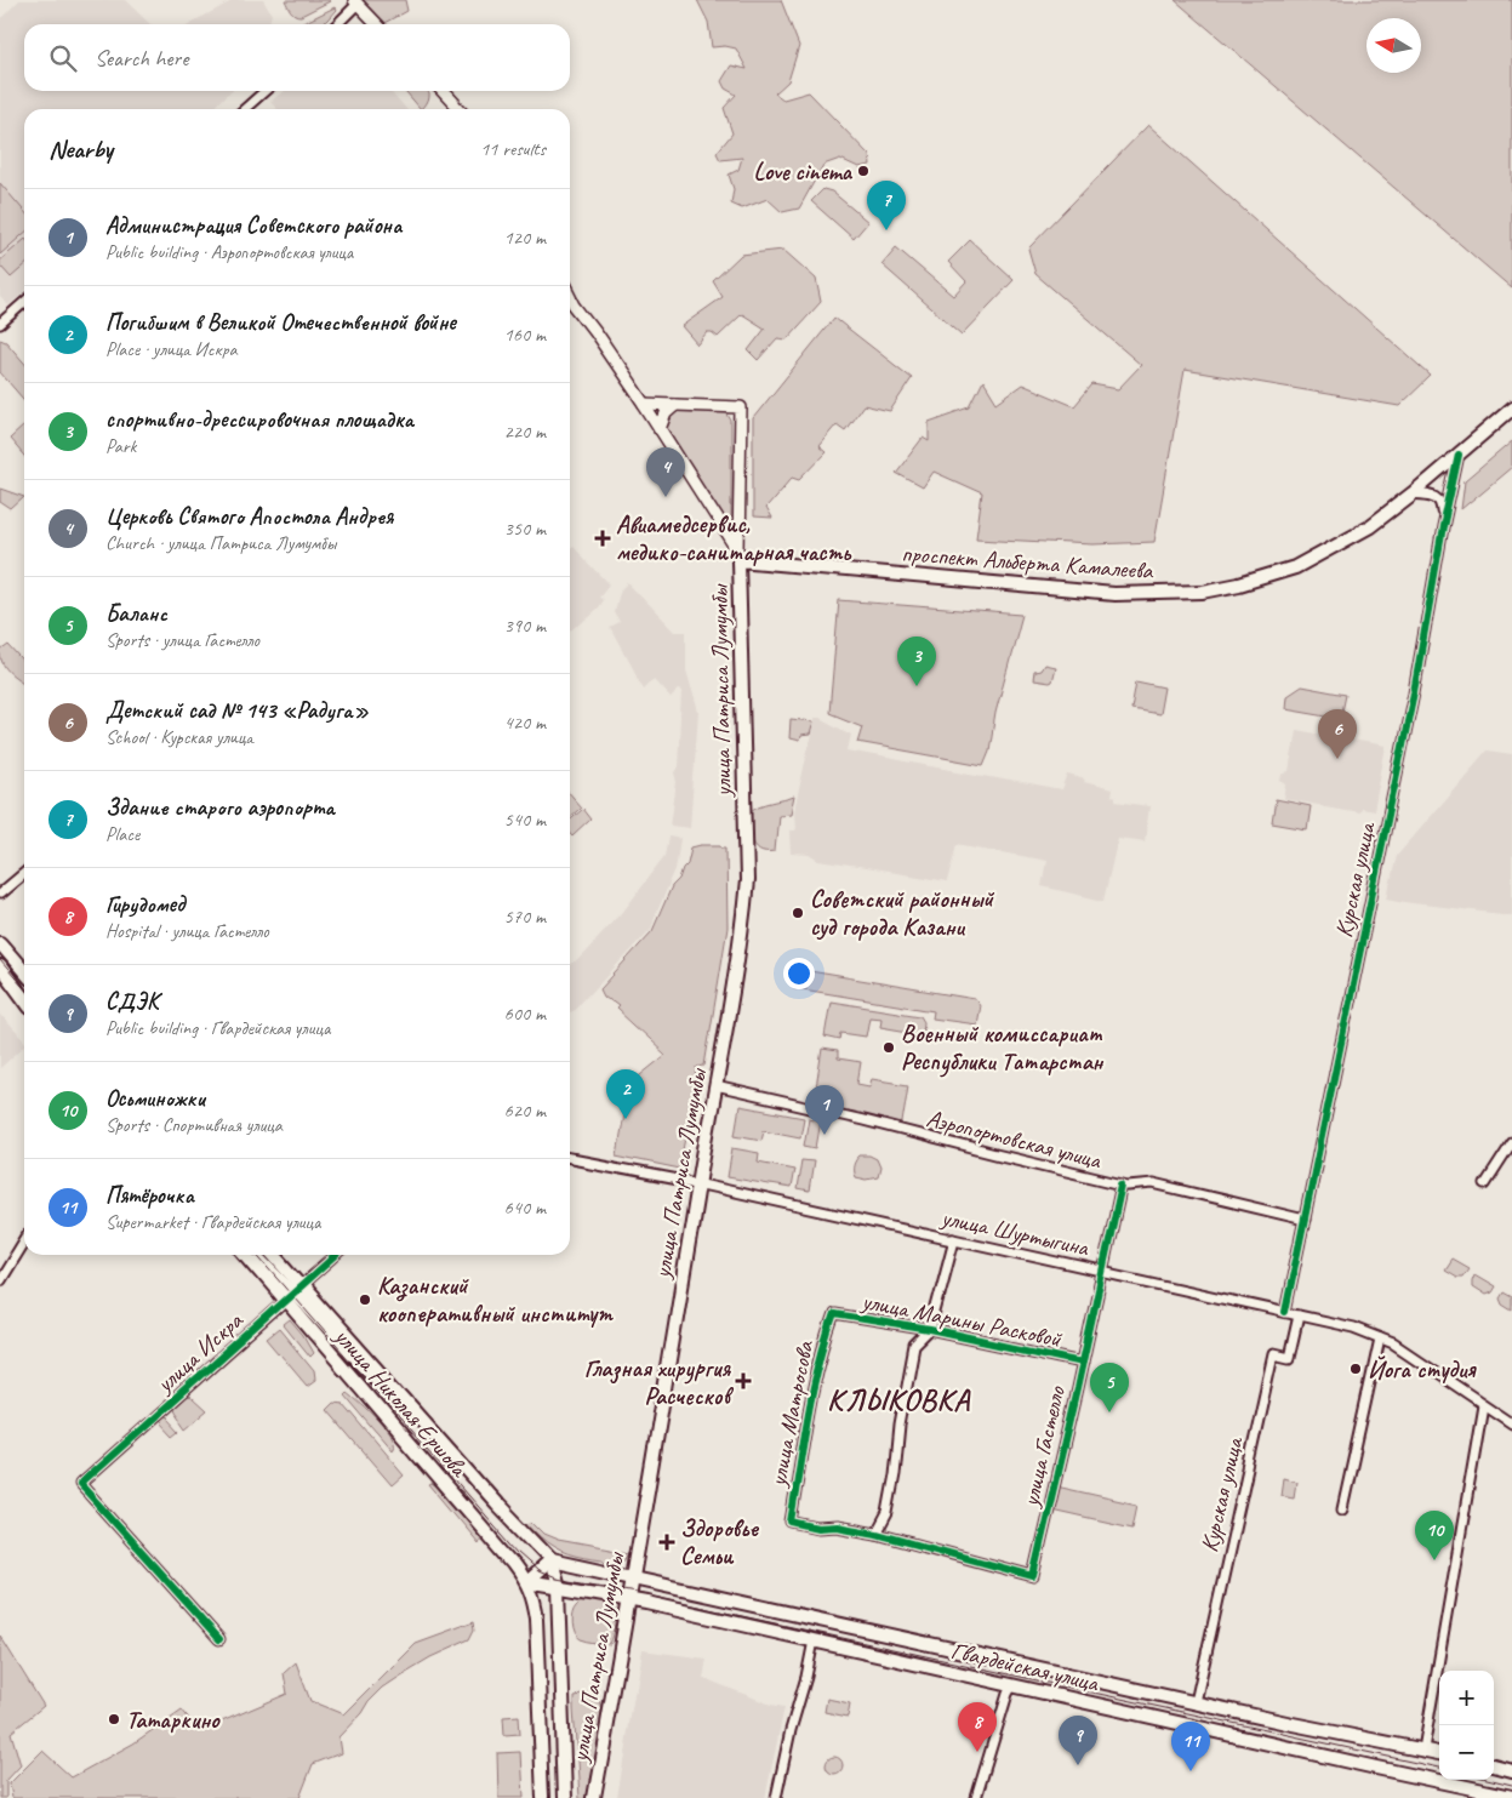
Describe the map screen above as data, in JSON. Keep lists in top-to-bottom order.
{
  "streets": {
    "main road": [
      "проспект Альберта Камалеева",
      "улица Патриса Лумумбы",
      "улица Николая Ершова",
      "Гвардейская улица"
    ],
    "street": [
      "Курская улица",
      "Аэропортовская улица",
      "улица Шуртыгина",
      "улица Марины Расковой",
      "улица Искра",
      "улица Матросова",
      "улица Гастелло"
    ]
  },
  "crossings": [
    ["проспект Альберта Камалеева", "улица Патриса Лумумбы"],
    ["проспект Альберта Камалеева", "Курская улица"],
    ["улица Патриса Лумумбы", "Аэропортовская улица"],
    ["улица Патриса Лумумбы", "улица Шуртыгина"],
    ["улица Патриса Лумумбы", "Гвардейская улица"],
    ["Курская улица", "Аэропортовская улица"],
    ["Курская улица", "улица Шуртыгина"],
    ["Курская улица", "Гвардейская улица"],
    ["Аэропортовская улица", "улица Гастелло"],
    ["улица Шуртыгина", "улица Гастелло"],
    ["улица Марины Расковой", "улица Матросова"],
    ["улица Марины Расковой", "улица Гастелло"],
    ["улица Искра", "улица Николая Ершова"],
    ["улица Николая Ершова", "Гвардейская улица"],
    ["улица Матросова", "улица Гастелло"]
  ],
  "districts": ["КЛЫКОВКА"],
  "places": {
    "other": [
      "Love cinema",
      "Советский районный суд города Казани",
      "Военный комиссариат Республики Татарстан",
      "Казанский кооперативный институт",
      "Йога студия",
      "Татаркино"
    ],
    "health": ["Авиамедсервис, медико-санитарная часть", "Глазная хирургия Расческов", "Здоровье Семьи"]
  },
  "north": "left",
  "page": {
    "search": "Search here",
    "heading": ["Nearby", "11 results"],
    "pins": [
      "7",
      "4",
      "3",
      "6",
      "2",
      "1",
      "5",
      "10",
      "8",
      "9",
      "11"
    ],
    "list": [
      {
        "mark": "1",
        "name": "Администрация Советского района",
        "note": "Public building · Аэропортовская улица",
        "value": "120 m"
      },
      {
        "mark": "2",
        "name": "Погибшим в Великой Отечественной войне",
        "note": "Place · улица Искра",
        "value": "160 m"
      },
      {
        "mark": "3",
        "name": "спортивно-дрессировочная площадка",
        "note": "Park",
        "value": "220 m"
      },
      {
        "mark": "4",
        "name": "Церковь Святого Апостола Андрея",
        "note": "Church · улица Патриса Лумумбы",
        "value": "350 m"
      },
      {
        "mark": "5",
        "name": "Баланс",
        "note": "Sports · улица Гастелло",
        "value": "390 m"
      },
      {
        "mark": "6",
        "name": "Детский сад № 143 «Радуга»",
        "note": "School · Курская улица",
        "value": "420 m"
      },
      {
        "mark": "7",
        "name": "Здание старого аэропорта",
        "note": "Place",
        "value": "540 m"
      },
      {
        "mark": "8",
        "name": "Гирудомед",
        "note": "Hospital · улица Гастелло",
        "value": "570 m"
      },
      {
        "mark": "9",
        "name": "СДЭК",
        "note": "Public building · Гвардейская улица",
        "value": "600 m"
      },
      {
        "mark": "10",
        "name": "Осьминожки",
        "note": "Sports · Спортивная улица",
        "value": "620 m"
      },
      {
        "mark": "11",
        "name": "Пятёрочка",
        "note": "Supermarket · Гвардейская улица",
        "value": "640 m"
      }
    ],
    "map_buttons": ["+", "−"]
  }
}
